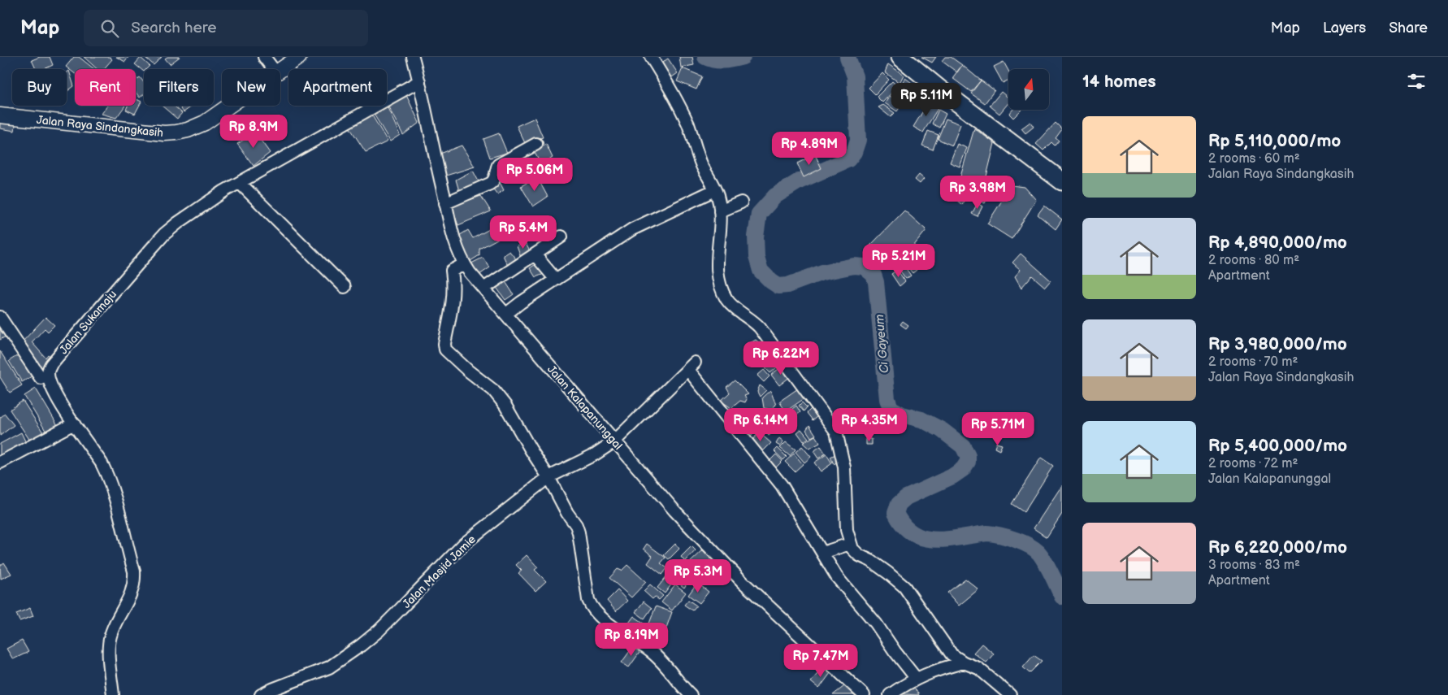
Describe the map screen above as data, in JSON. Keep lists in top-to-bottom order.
{
  "streets": {
    "main road": ["Jalan Raya Sindangkasih"],
    "street": ["Jalan Sukamaju", "Jalan Kalapanunggal", "Jalan Masjid Jamie"]
  },
  "crossings": [
    ["Jalan Sukamaju", "Jalan Kalapanunggal"],
    ["Jalan Kalapanunggal", "Jalan Masjid Jamie"]
  ],
  "water": ["Ci Gayeum"],
  "north": "top",
  "page": {
    "header": "Map",
    "search": "Search here",
    "nav": ["Map", "Layers", "Share"],
    "heading": "14 homes",
    "chip": [
      "Buy",
      "Rent",
      "Filters",
      "New",
      "Apartment"
    ],
    "price": [
      "Rp 5.11M",
      "Rp 8.9M",
      "Rp 4.89M",
      "Rp 5.06M",
      "Rp 3.98M",
      "Rp 5.4M",
      "Rp 5.21M",
      "Rp 6.22M",
      "Rp 6.14M",
      "Rp 4.35M",
      "Rp 5.71M",
      "Rp 5.3M",
      "Rp 8.19M",
      "Rp 7.47M"
    ],
    "list": [
      {
        "name": "Rp 5,110,000/mo",
        "note": "2 rooms · 60 m² · Jalan Raya Sindangkasih"
      },
      {
        "name": "Rp 4,890,000/mo",
        "note": "2 rooms · 80 m² · Apartment"
      },
      {
        "name": "Rp 3,980,000/mo",
        "note": "2 rooms · 70 m² · Jalan Raya Sindangkasih"
      },
      {
        "name": "Rp 5,400,000/mo",
        "note": "2 rooms · 72 m² · Jalan Kalapanunggal"
      },
      {
        "name": "Rp 6,220,000/mo",
        "note": "3 rooms · 83 m² · Apartment"
      }
    ]
  }
}
